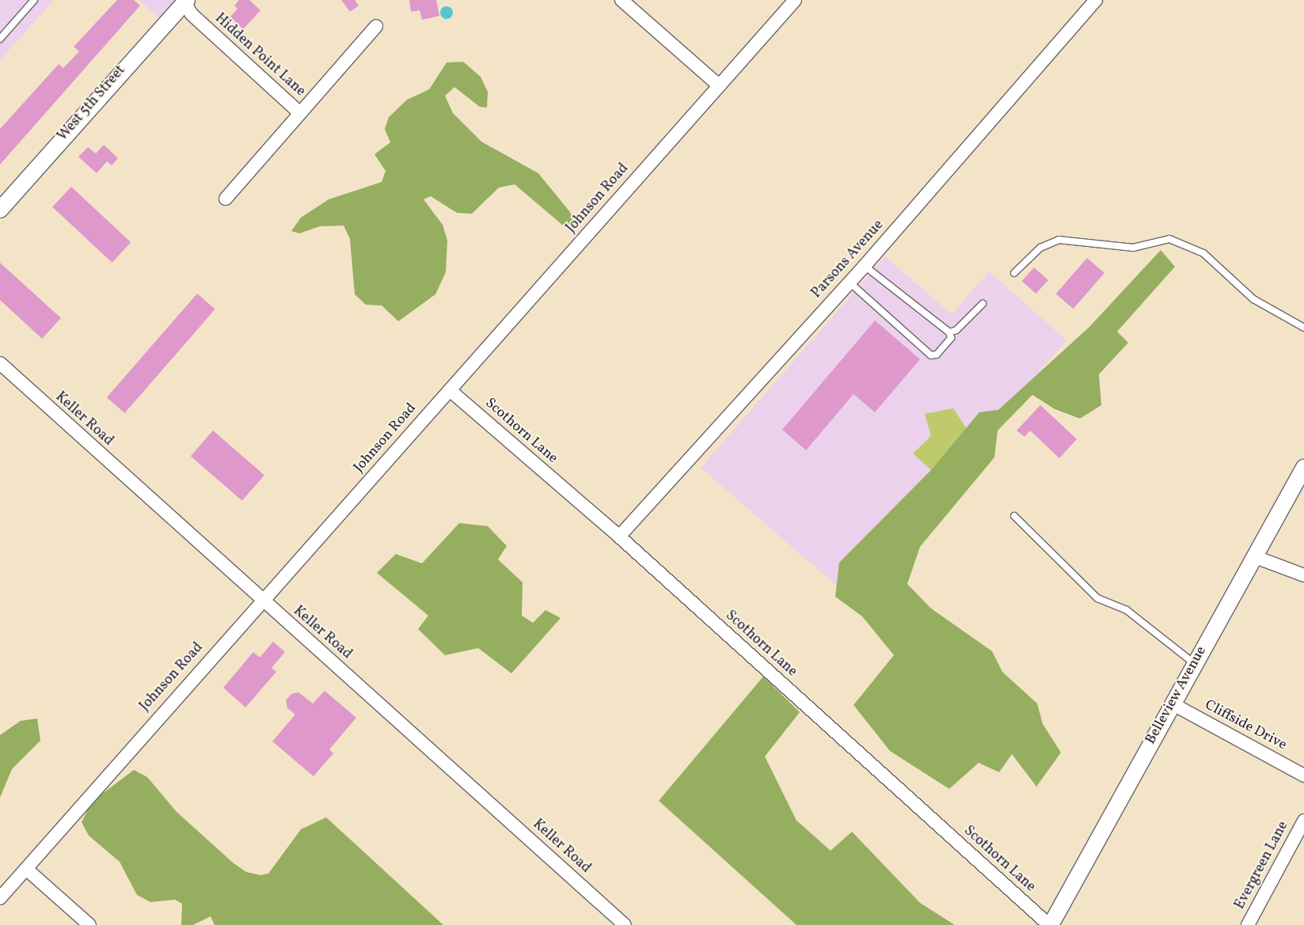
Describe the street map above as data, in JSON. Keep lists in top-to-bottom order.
{
  "streets": {
    "street": [
      "Hidden Point Lane",
      "West 5th Street",
      "Johnson Road",
      "Parsons Avenue",
      "Keller Road",
      "Scothorn Lane",
      "Belleview Avenue",
      "Cliffside Drive",
      "Evergreen Lane"
    ]
  },
  "crossings": [
    ["Hidden Point Lane", "West 5th Street"],
    ["Johnson Road", "Keller Road"],
    ["Johnson Road", "Scothorn Lane"],
    ["Parsons Avenue", "Scothorn Lane"],
    ["Scothorn Lane", "Belleview Avenue"],
    ["Belleview Avenue", "Cliffside Drive"]
  ]
}
